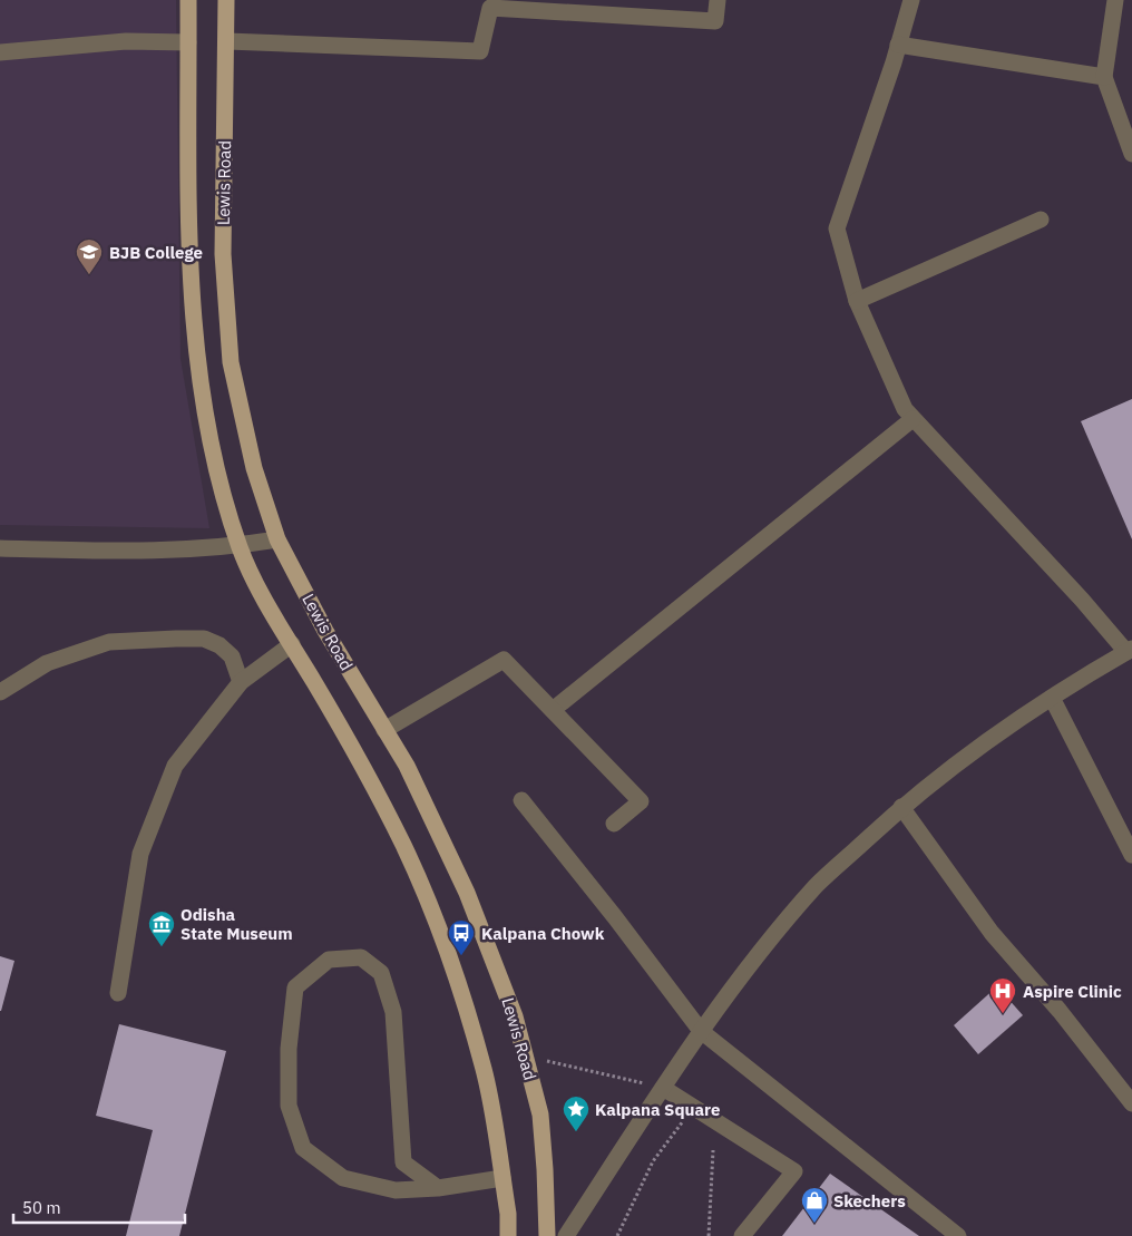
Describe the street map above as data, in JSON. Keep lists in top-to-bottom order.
{
  "streets": {
    "main road": ["Lewis Road"]
  },
  "places": {
    "school or university": ["BJB College"],
    "museum": ["Odisha State Museum"],
    "bus stop": ["Kalpana Chowk"],
    "hospital": ["Aspire Clinic"],
    "place": ["Kalpana Square"],
    "shop": ["Skechers"]
  },
  "scale_bar": "50 m"
}
